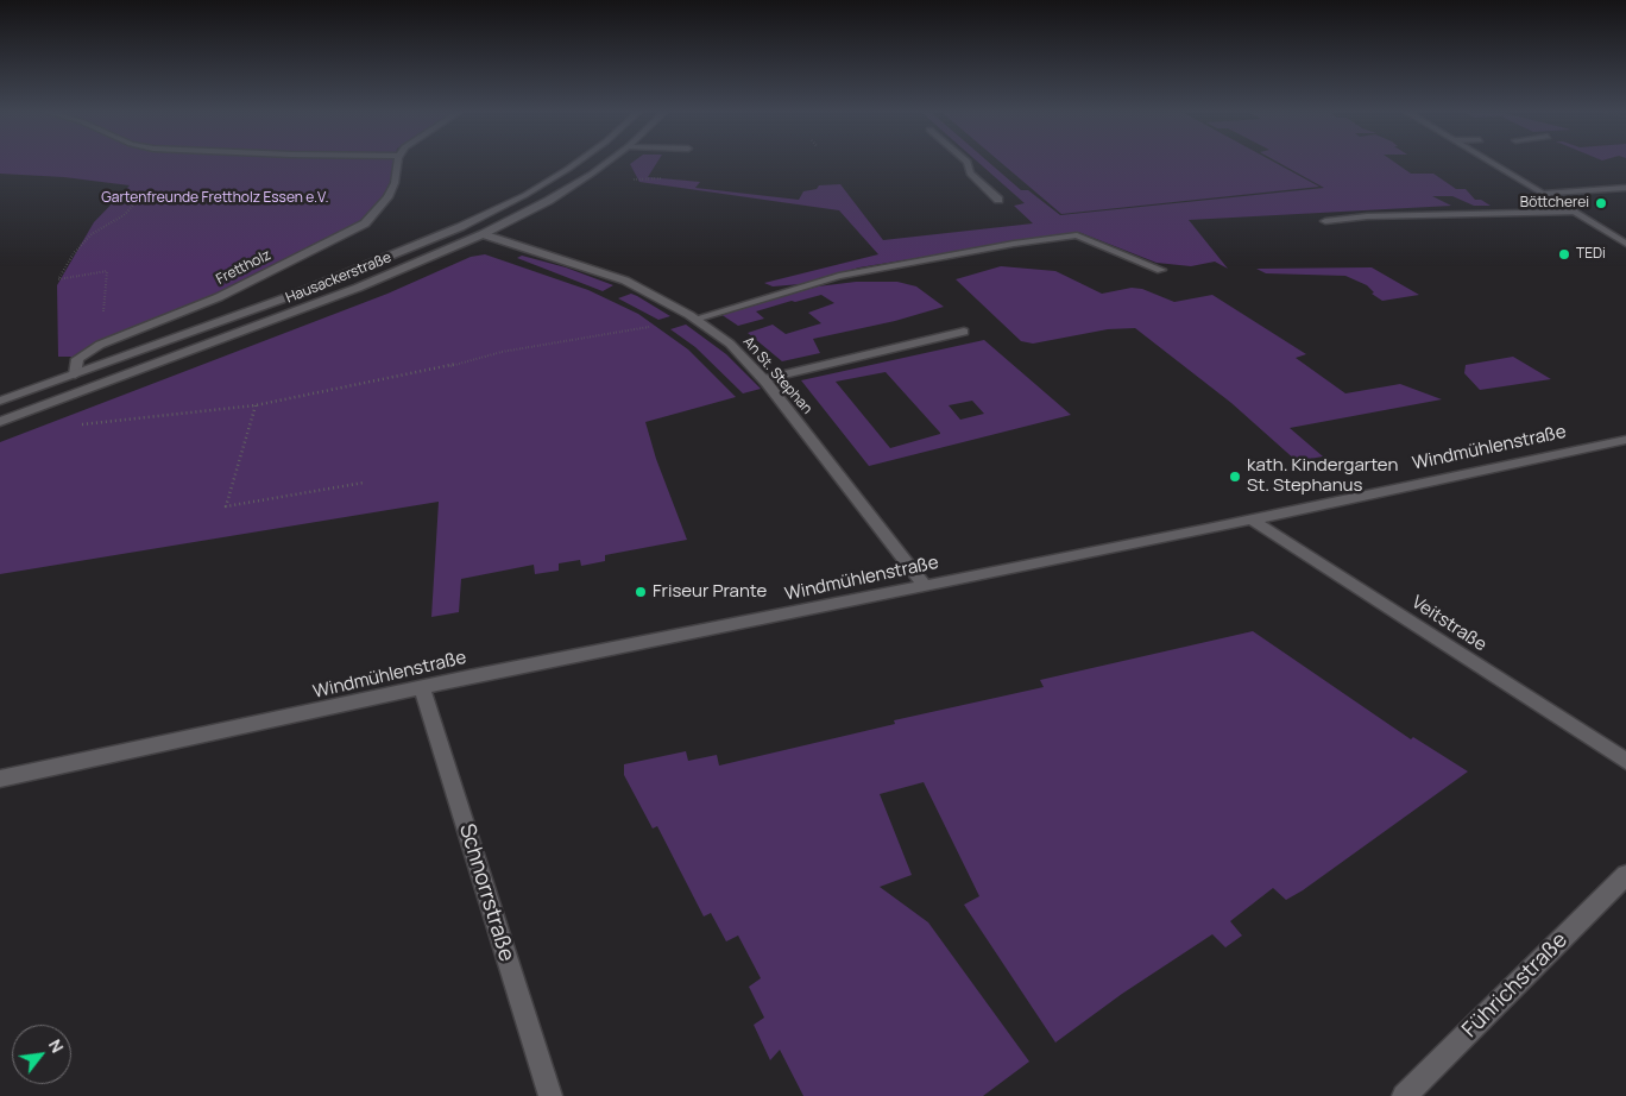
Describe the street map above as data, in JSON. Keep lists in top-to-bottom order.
{
  "streets": {
    "street": [
      "Frettholz",
      "Hausackerstraße",
      "An St. Stephan",
      "Windmühlenstraße",
      "Veitstraße",
      "Schnorrstraße",
      "Führichstraße"
    ]
  },
  "crossings": [
    ["Frettholz", "Hausackerstraße"],
    ["Hausackerstraße", "An St. Stephan"],
    ["An St. Stephan", "Windmühlenstraße"],
    ["Windmühlenstraße", "Veitstraße"],
    ["Windmühlenstraße", "Schnorrstraße"]
  ],
  "parks": ["Gartenfreunde Frettholz Essen e.V."],
  "places": [
    "Böttcherei",
    "TEDi",
    "kath. Kindergarten St. Stephanus",
    "Friseur Prante"
  ],
  "north": "top right"
}
